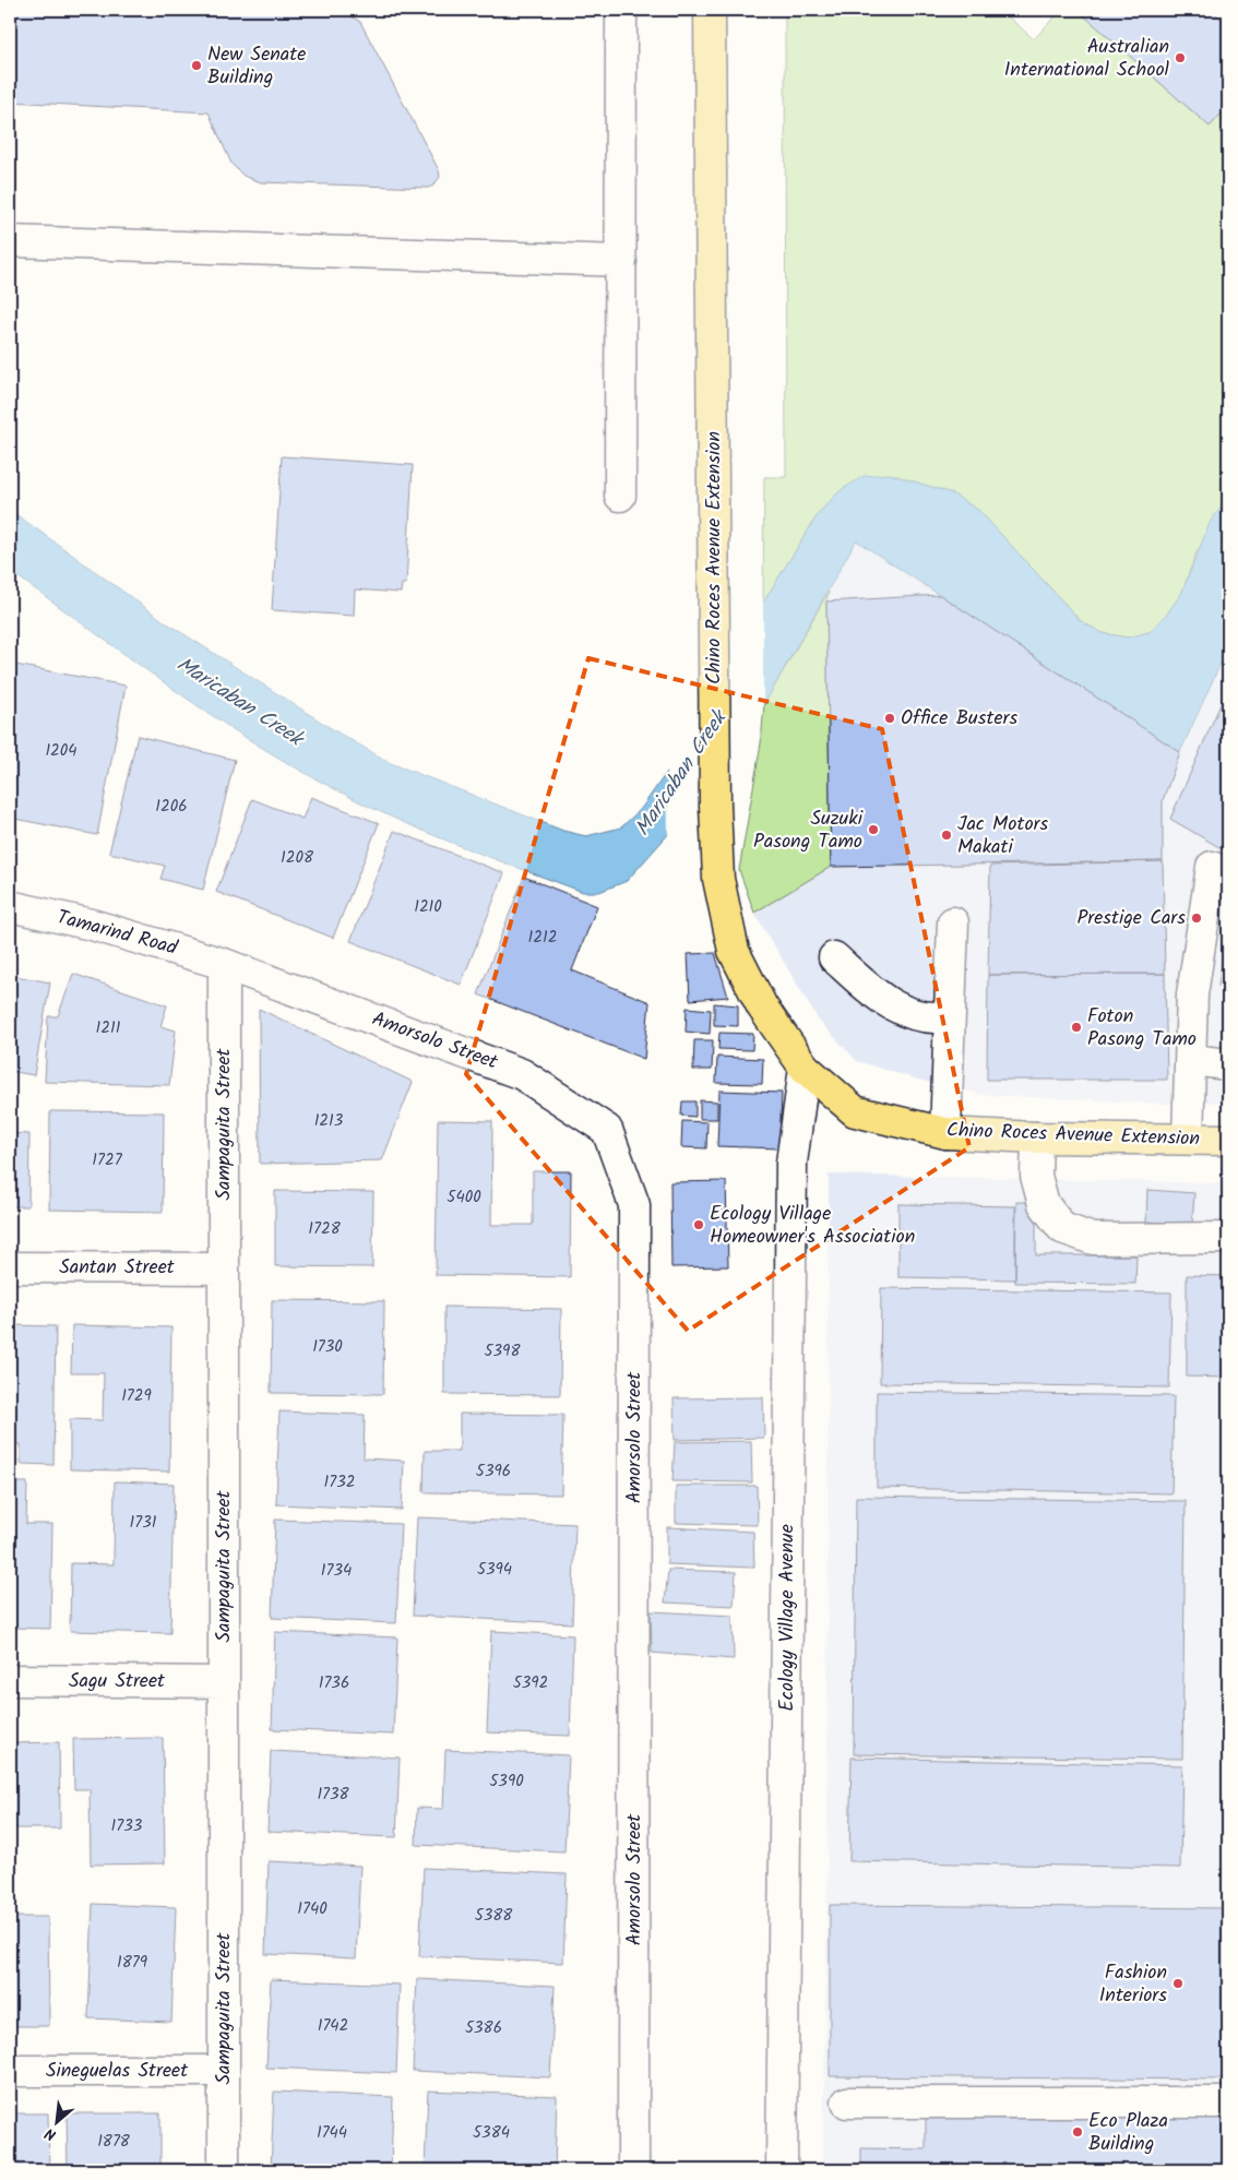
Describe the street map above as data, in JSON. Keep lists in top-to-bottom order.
{
  "streets": {
    "main road": ["Chino Roces Avenue Extension"],
    "street": [
      "Tamarind Road",
      "Amorsolo Street",
      "Sampaguita Street",
      "Santan Street",
      "Ecology Village Avenue",
      "Sagu Street",
      "Sineguelas Street"
    ]
  },
  "crossings": [
    ["Chino Roces Avenue Extension", "Ecology Village Avenue"],
    ["Tamarind Road", "Amorsolo Street"],
    ["Tamarind Road", "Sampaguita Street"],
    ["Amorsolo Street", "Sampaguita Street"],
    ["Sampaguita Street", "Santan Street"],
    ["Sampaguita Street", "Sagu Street"],
    ["Sampaguita Street", "Sineguelas Street"]
  ],
  "water": ["Maricaban Creek"],
  "places": [
    "Australian International School",
    "New Senate Building",
    "Office Busters",
    "Suzuki Pasong Tamo",
    "Jac Motors Makati",
    "Prestige Cars",
    "Foton Pasong Tamo",
    "Ecology Village Homeowner's Association",
    "Fashion Interiors",
    "Eco Plaza Building"
  ],
  "house_numbers": [
    "1204",
    "1206",
    "1208",
    "1210",
    "1212",
    "1211",
    "1213",
    "1727",
    "5400",
    "1728",
    "1730",
    "5398",
    "1729",
    "5396",
    "1732",
    "1731",
    "5394",
    "1734",
    "1736",
    "5392",
    "5390",
    "1738",
    "1733",
    "1740",
    "5388",
    "1879",
    "1742",
    "5386",
    "1744",
    "5384",
    "1878"
  ],
  "north": "bottom left"
}
